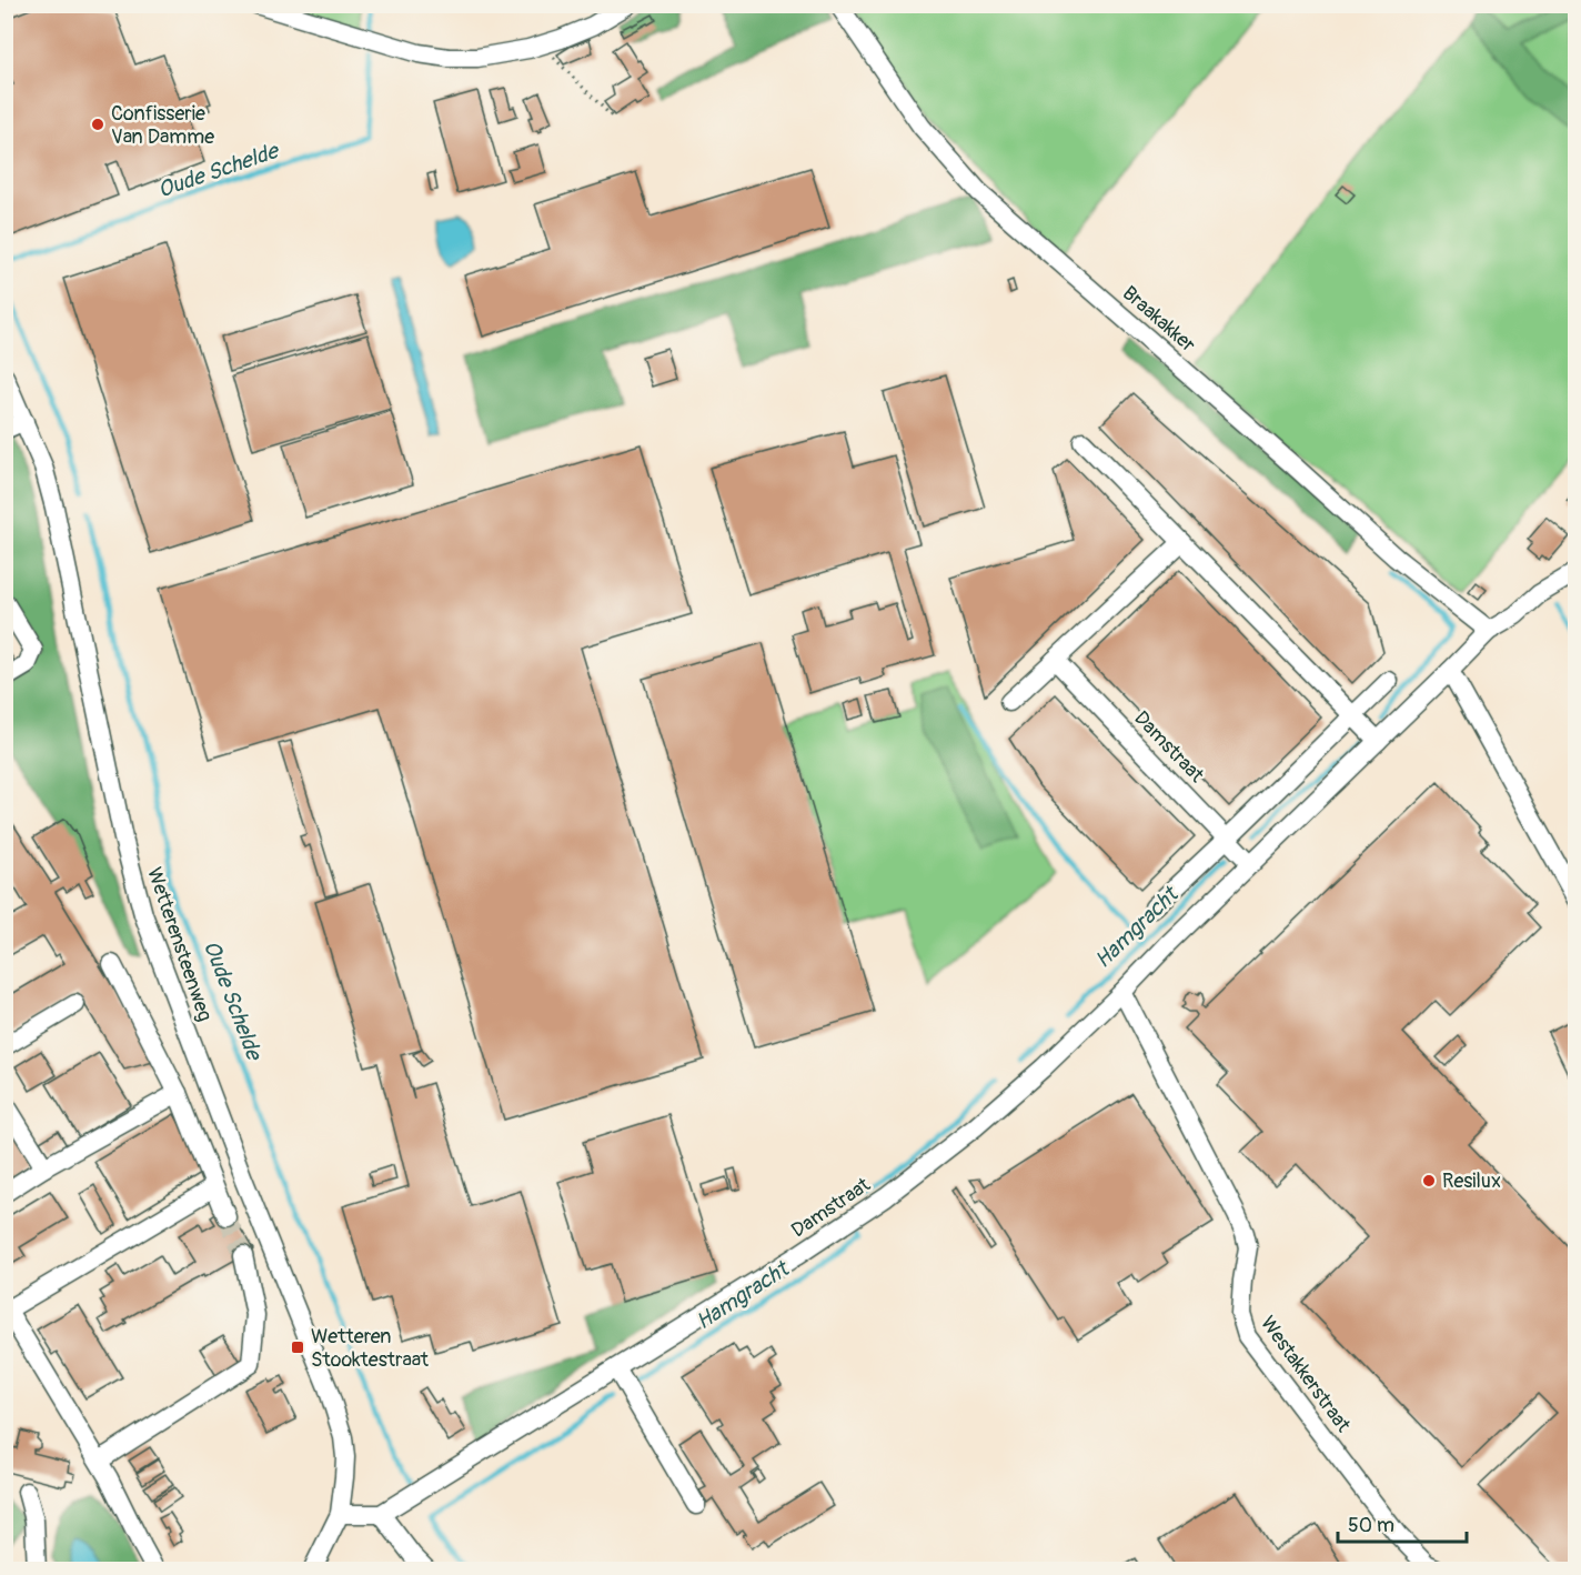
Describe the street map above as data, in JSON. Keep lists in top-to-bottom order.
{
  "streets": {
    "street": [
      "Braakakker",
      "Damstraat",
      "Wetterensteenweg",
      "Westakkerstraat"
    ]
  },
  "crossings": [
    ["Braakakker", "Damstraat"],
    ["Damstraat", "Westakkerstraat"]
  ],
  "water": ["Oude Schelde", "Hamgracht"],
  "places": {
    "other": ["Confisserie Van Damme", "Resilux"],
    "transit": ["Wetteren Stooktestraat"]
  },
  "scale_bar": "50 m"
}
